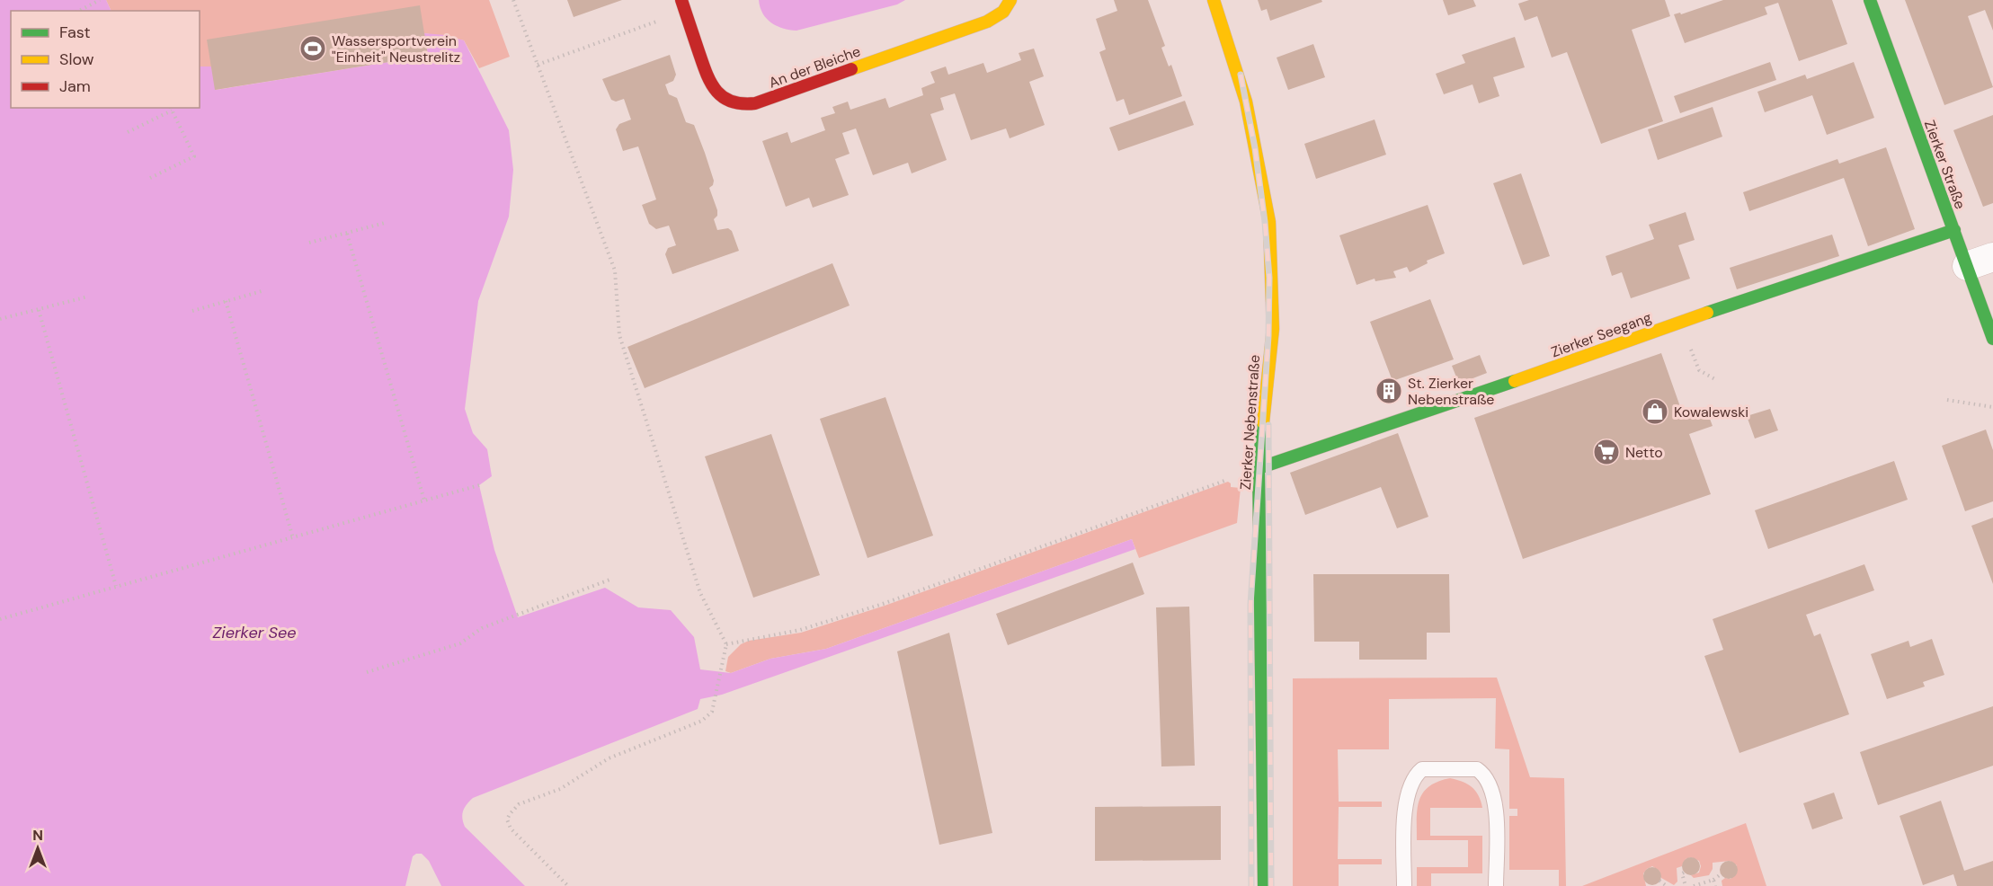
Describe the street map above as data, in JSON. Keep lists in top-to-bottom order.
{
  "streets": {
    "street": [
      "An der Bleiche",
      "Zierker Straße",
      "Zierker Seegang",
      "Zierker Nebenstraße"
    ]
  },
  "crossings": [
    ["Zierker Straße", "Zierker Seegang"],
    ["Zierker Seegang", "Zierker Nebenstraße"]
  ],
  "water": ["Zierker See"],
  "places": {
    "sports": ["Wassersportverein \"Einheit\" Neustrelitz"],
    "building": ["St. Zierker Nebenstraße"],
    "shop": ["Kowalewski"],
    "supermarket": ["Netto"]
  },
  "legend": ["Fast", "Slow", "Jam"],
  "north": "top"
}
